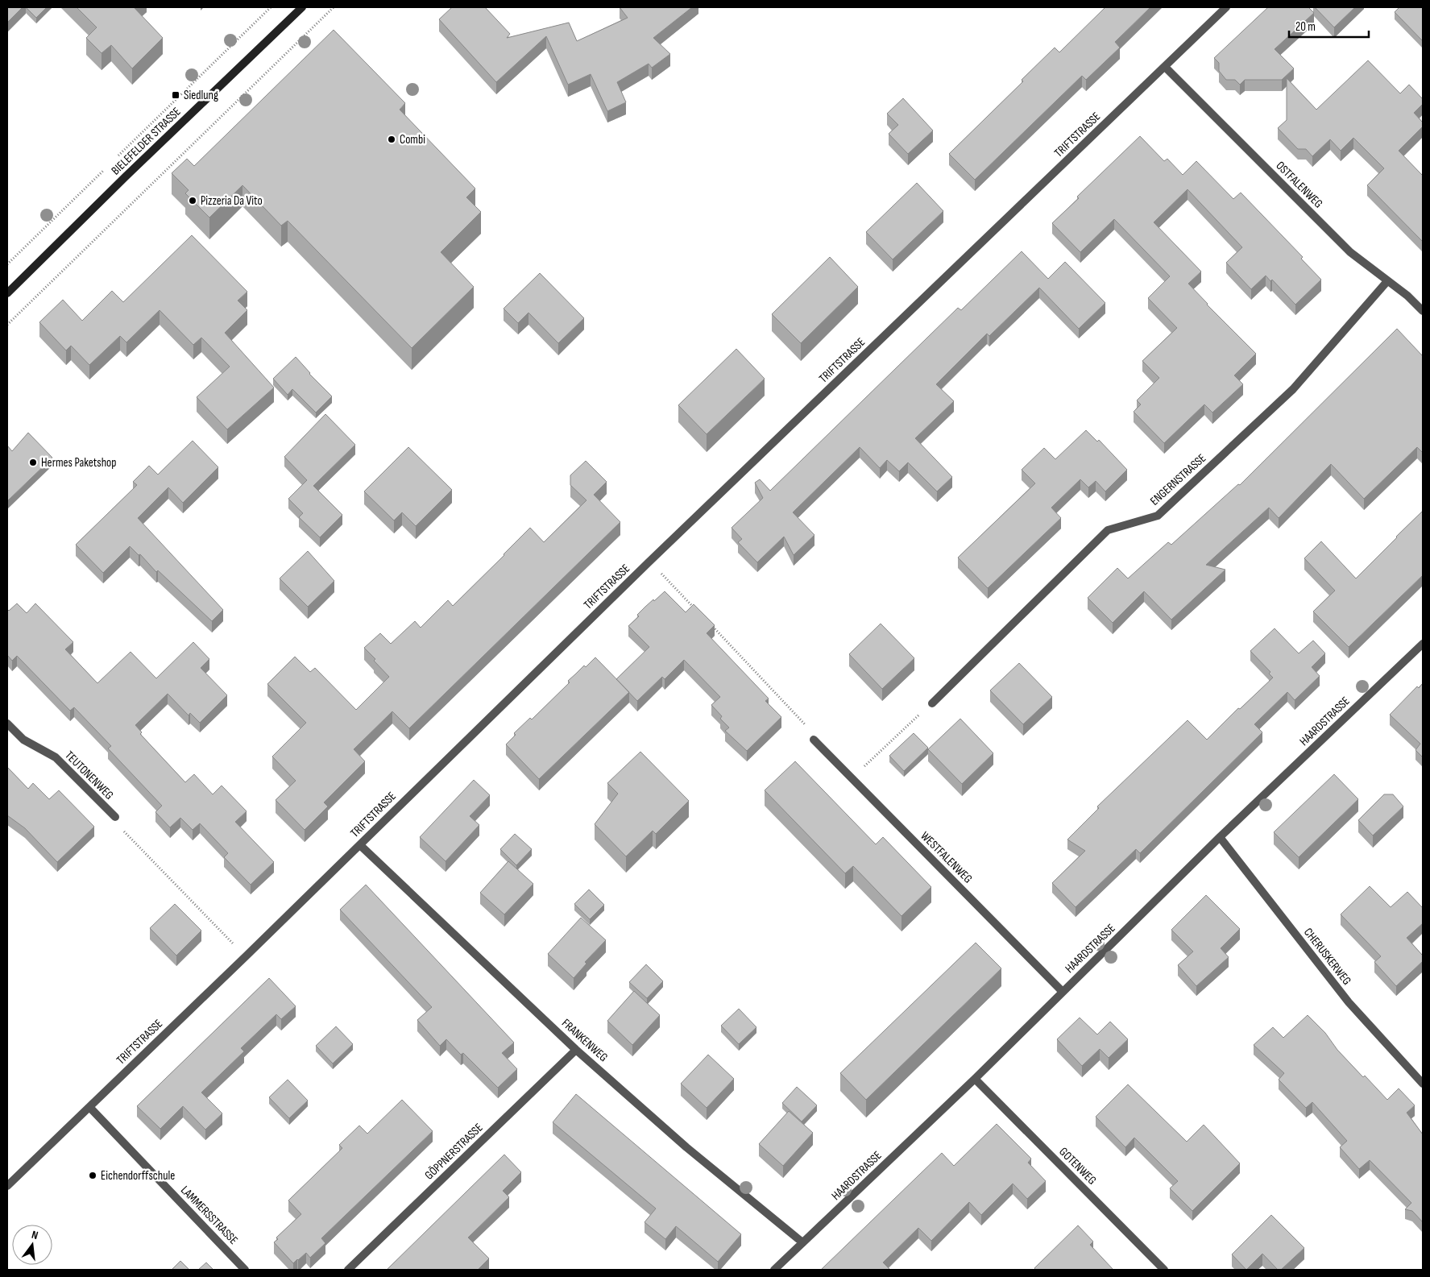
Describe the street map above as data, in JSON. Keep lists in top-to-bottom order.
{
  "streets": {
    "main road": ["BIELEFELDER STRASSE"],
    "street": [
      "TRIFTSTRASSE",
      "OSTFALENWEG",
      "ENGERNSTRASSE",
      "HAARDSTRASSE",
      "TEUTONENWEG",
      "WESTFALENWEG",
      "CHERUSKERWEG",
      "FRANKENWEG",
      "GÖPPNERSTRASSE",
      "GOTENWEG",
      "LAMMERSSTRASSE"
    ]
  },
  "crossings": [
    ["TRIFTSTRASSE", "OSTFALENWEG"],
    ["TRIFTSTRASSE", "FRANKENWEG"],
    ["TRIFTSTRASSE", "LAMMERSSTRASSE"],
    ["OSTFALENWEG", "ENGERNSTRASSE"],
    ["HAARDSTRASSE", "WESTFALENWEG"],
    ["HAARDSTRASSE", "CHERUSKERWEG"],
    ["HAARDSTRASSE", "FRANKENWEG"],
    ["HAARDSTRASSE", "GOTENWEG"],
    ["FRANKENWEG", "GÖPPNERSTRASSE"]
  ],
  "places": {
    "transit": ["Siedlung"],
    "other": [
      "Combi",
      "Pizzeria Da Vito",
      "Hermes Paketshop",
      "Eichendorffschule"
    ]
  },
  "scale_bar": "20 m",
  "north": "top"
}
